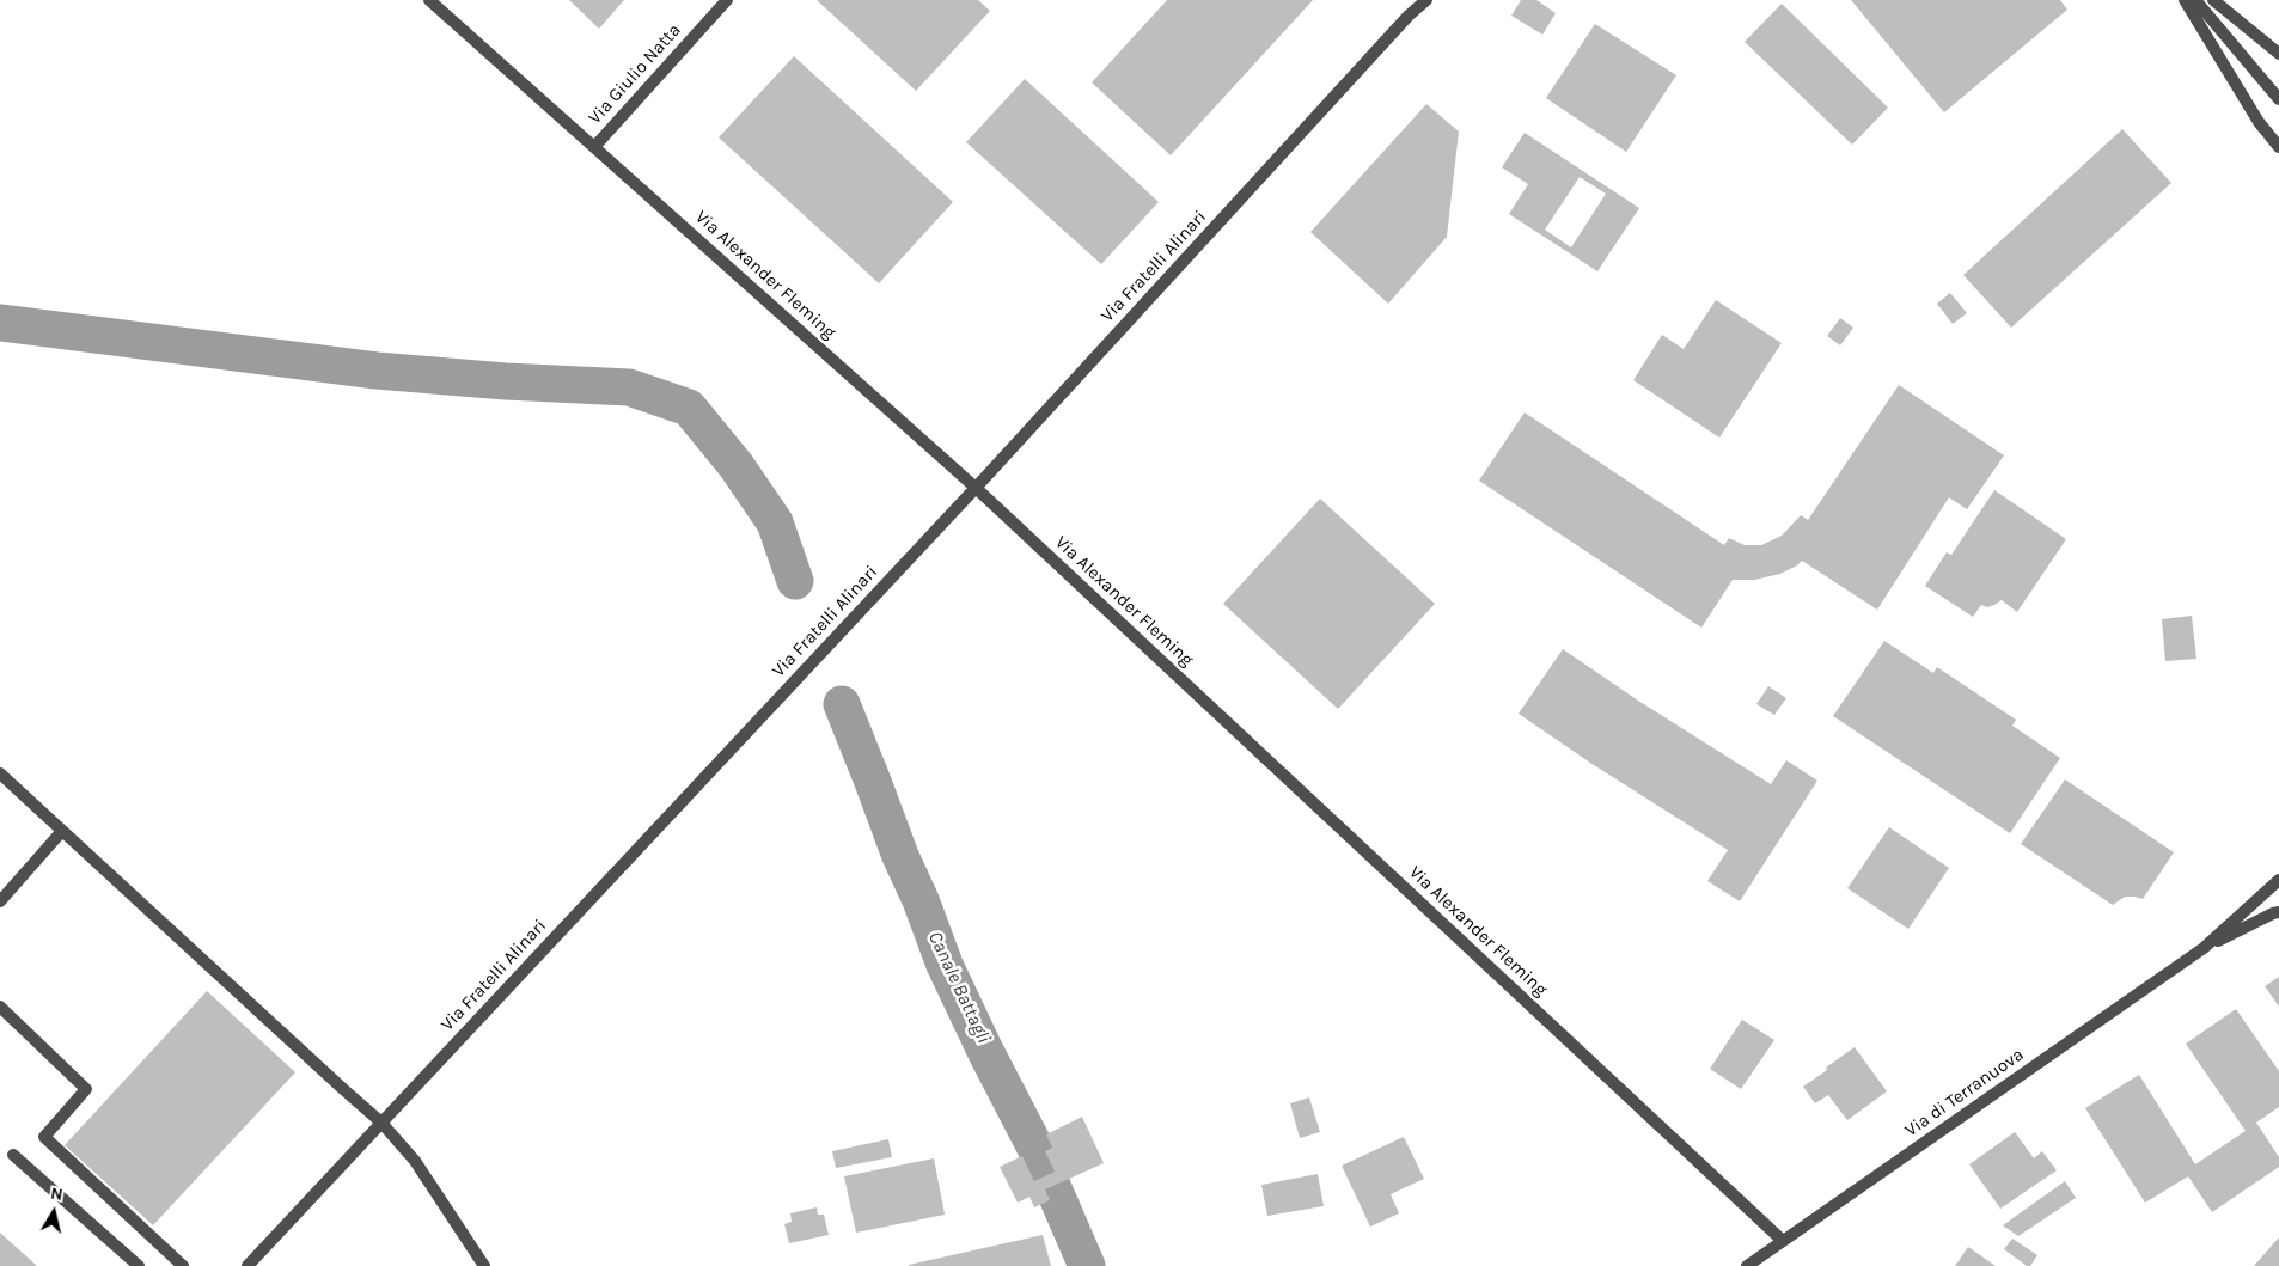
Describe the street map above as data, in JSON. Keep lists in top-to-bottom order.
{
  "streets": {
    "street": [
      "Via Giulio Natta",
      "Via Fratelli Alinari",
      "Via Alexander Fleming",
      "Via di Terranuova"
    ]
  },
  "crossings": [
    ["Via Giulio Natta", "Via Alexander Fleming"],
    ["Via Fratelli Alinari", "Via Alexander Fleming"],
    ["Via Alexander Fleming", "Via di Terranuova"]
  ],
  "water": ["Canale Battagli"],
  "north": "top"
}
